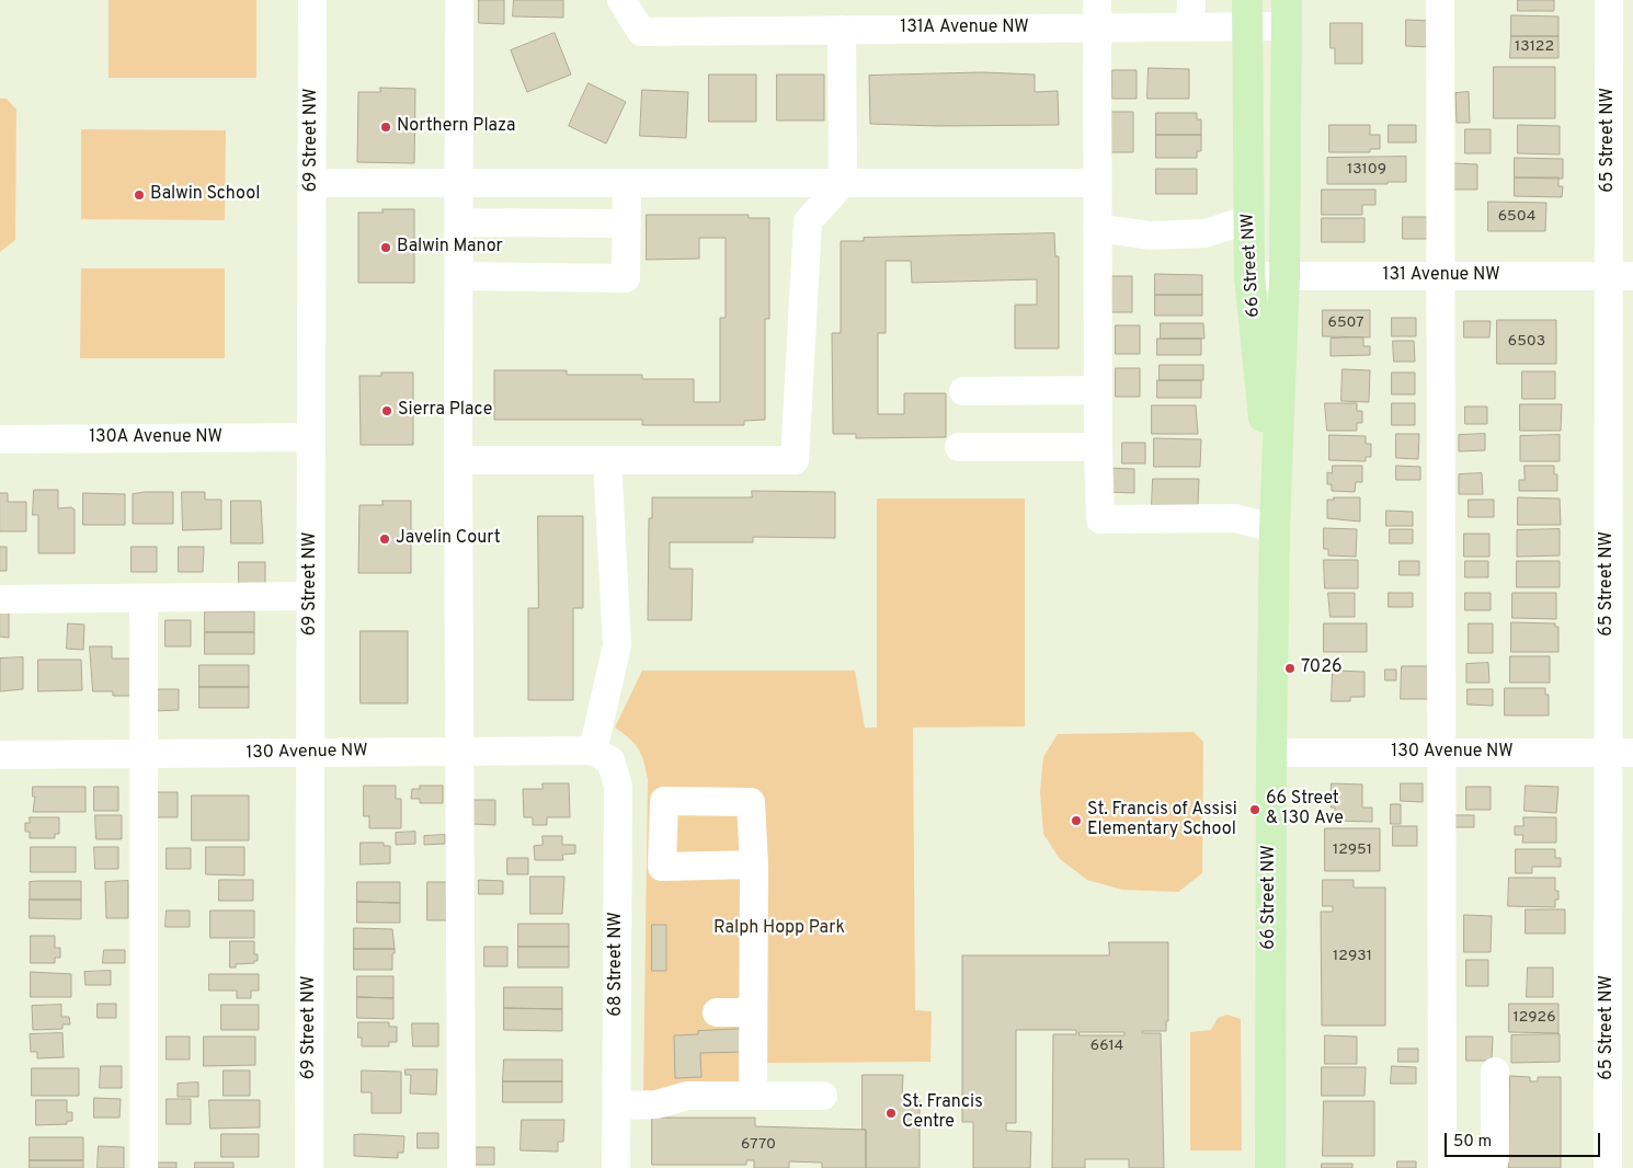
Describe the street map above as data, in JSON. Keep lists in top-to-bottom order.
{
  "streets": {
    "main road": ["66 Street NW"],
    "street": [
      "131A Avenue NW",
      "69 Street NW",
      "65 Street NW",
      "131 Avenue NW",
      "130A Avenue NW",
      "130 Avenue NW",
      "68 Street NW"
    ]
  },
  "crossings": [
    ["131A Avenue NW", "66 Street NW"],
    ["69 Street NW", "130A Avenue NW"],
    ["69 Street NW", "130 Avenue NW"],
    ["65 Street NW", "131 Avenue NW"],
    ["65 Street NW", "130 Avenue NW"],
    ["66 Street NW", "131 Avenue NW"],
    ["66 Street NW", "130 Avenue NW"],
    ["130 Avenue NW", "68 Street NW"]
  ],
  "parks": ["Ralph Hopp Park"],
  "places": [
    "Northern Plaza",
    "Balwin School",
    "Balwin Manor",
    "Sierra Place",
    "Javelin Court",
    "7026",
    "66 Street & 130 Ave",
    "St. Francis of Assisi Elementary School",
    "St. Francis Centre"
  ],
  "house_numbers": [
    "13122",
    "13109",
    "6504",
    "6507",
    "6503",
    "12951",
    "12931",
    "12926",
    "6614",
    "6770"
  ],
  "scale_bar": "50 m"
}
